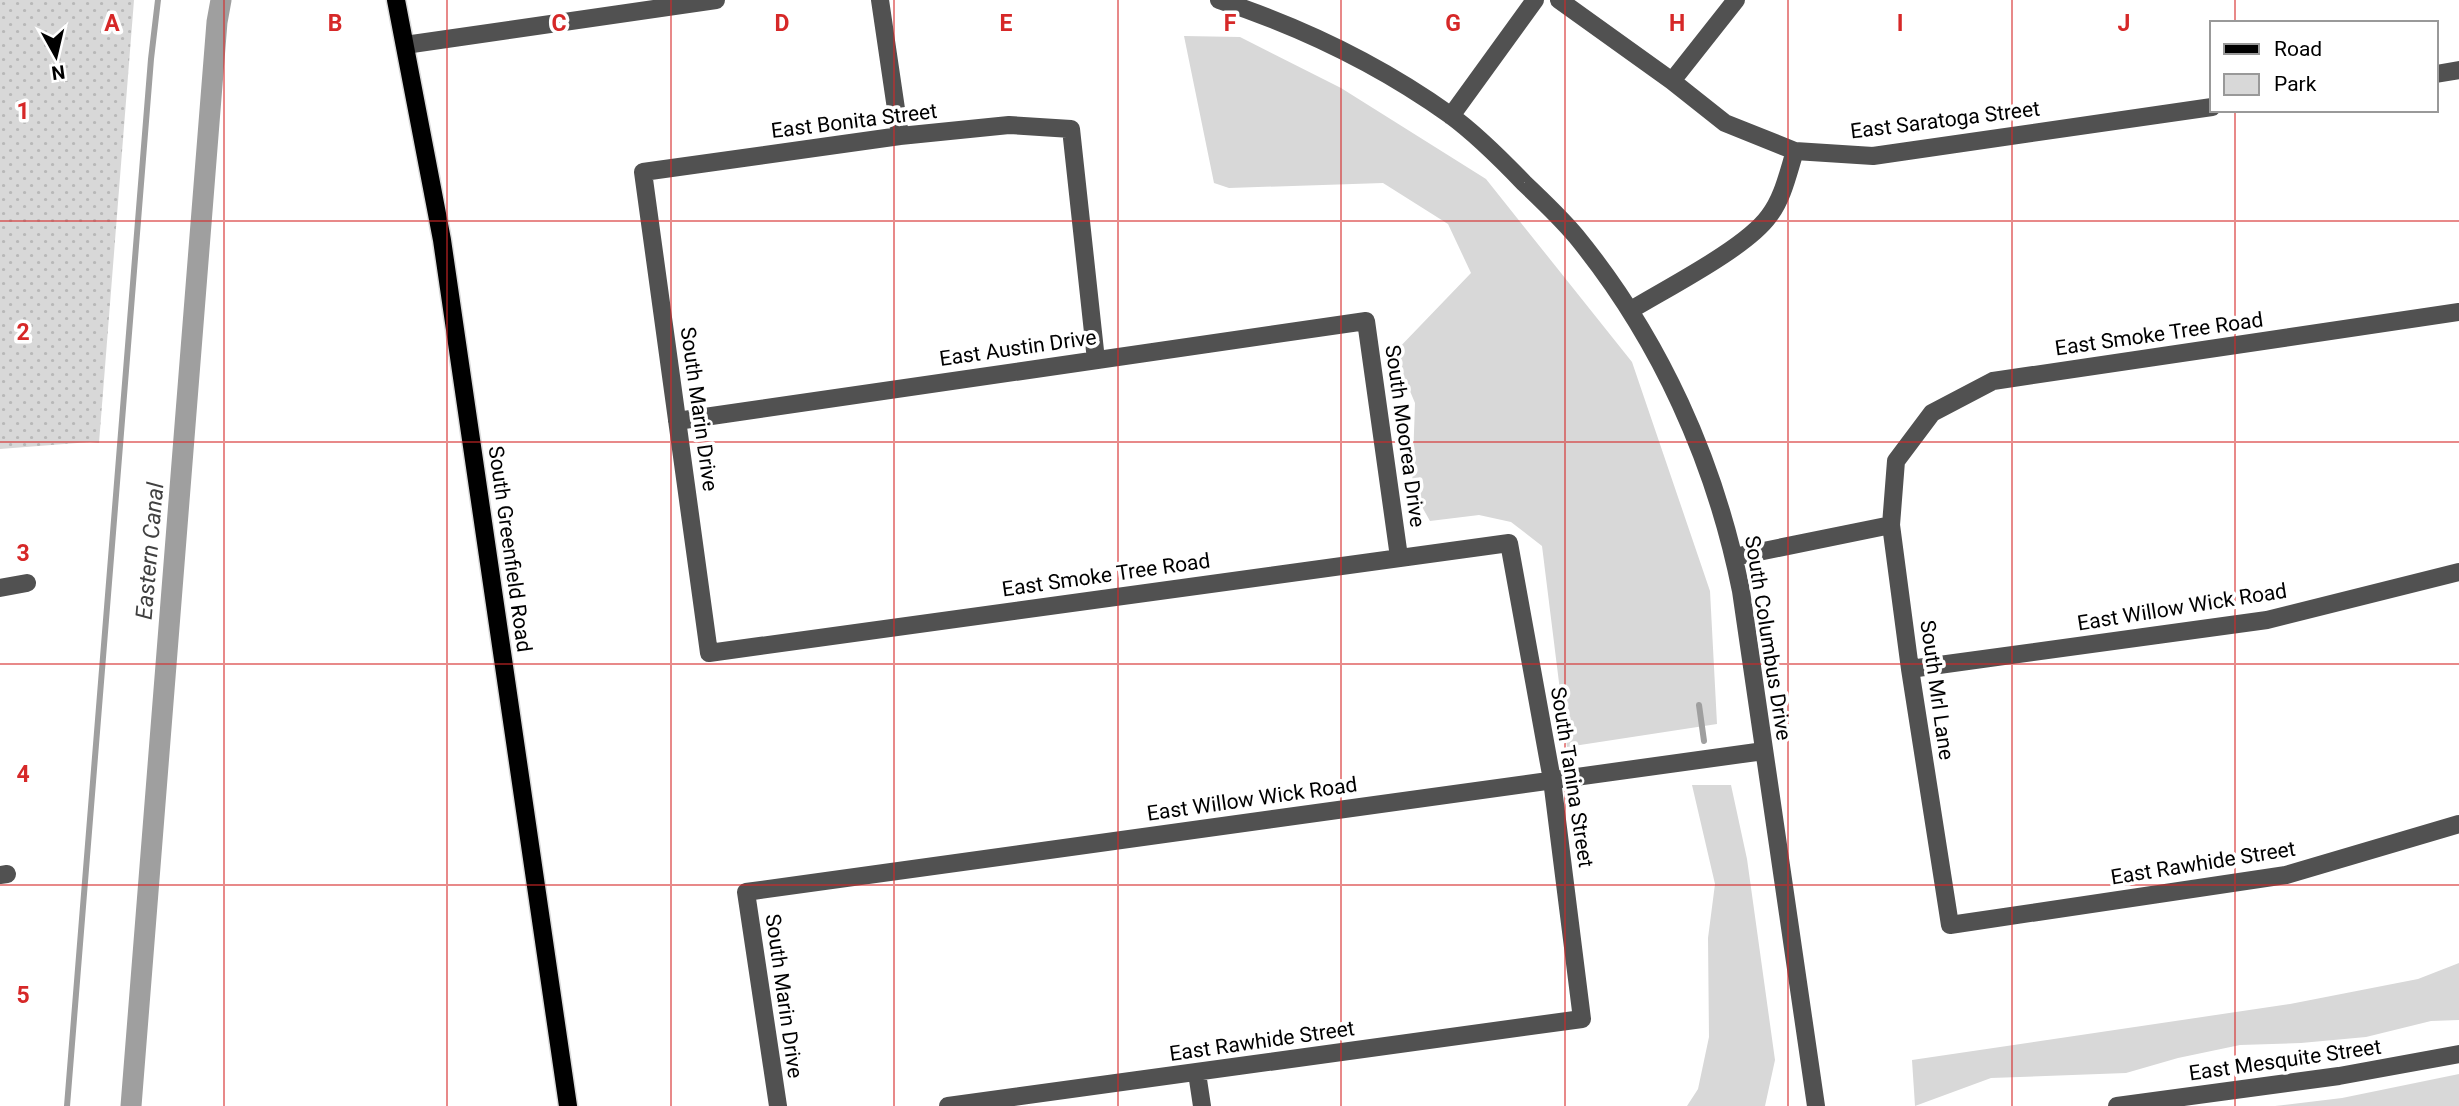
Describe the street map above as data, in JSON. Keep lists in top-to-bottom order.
{
  "streets": {
    "main road": ["South Greenfield Road"],
    "street": [
      "East Saratoga Street",
      "East Bonita Street",
      "East Smoke Tree Road",
      "East Austin Drive",
      "South Marin Drive",
      "South Moorea Drive",
      "East Willow Wick Road",
      "South Columbus Drive",
      "South Mrl Lane",
      "South Tanina Street",
      "East Rawhide Street",
      "East Mesquite Street"
    ]
  },
  "crossings": [
    ["East Bonita Street", "East Austin Drive"],
    ["East Bonita Street", "South Marin Drive"],
    ["East Smoke Tree Road", "South Marin Drive"],
    ["East Smoke Tree Road", "South Moorea Drive"],
    ["East Smoke Tree Road", "South Mrl Lane"],
    ["East Smoke Tree Road", "South Tanina Street"],
    ["East Austin Drive", "South Marin Drive"],
    ["East Austin Drive", "South Moorea Drive"],
    ["South Marin Drive", "East Willow Wick Road"],
    ["East Willow Wick Road", "South Columbus Drive"],
    ["East Willow Wick Road", "South Mrl Lane"],
    ["East Willow Wick Road", "South Tanina Street"],
    ["South Mrl Lane", "East Rawhide Street"],
    ["South Tanina Street", "East Rawhide Street"]
  ],
  "water": ["Eastern Canal"],
  "legend": ["Road", "Park"],
  "north": "bottom",
  "grid": {
    "columns": [
      "A",
      "B",
      "C",
      "D",
      "E",
      "F",
      "G",
      "H",
      "I",
      "J"
    ],
    "rows": [
      "1",
      "2",
      "3",
      "4",
      "5"
    ]
  }
}
